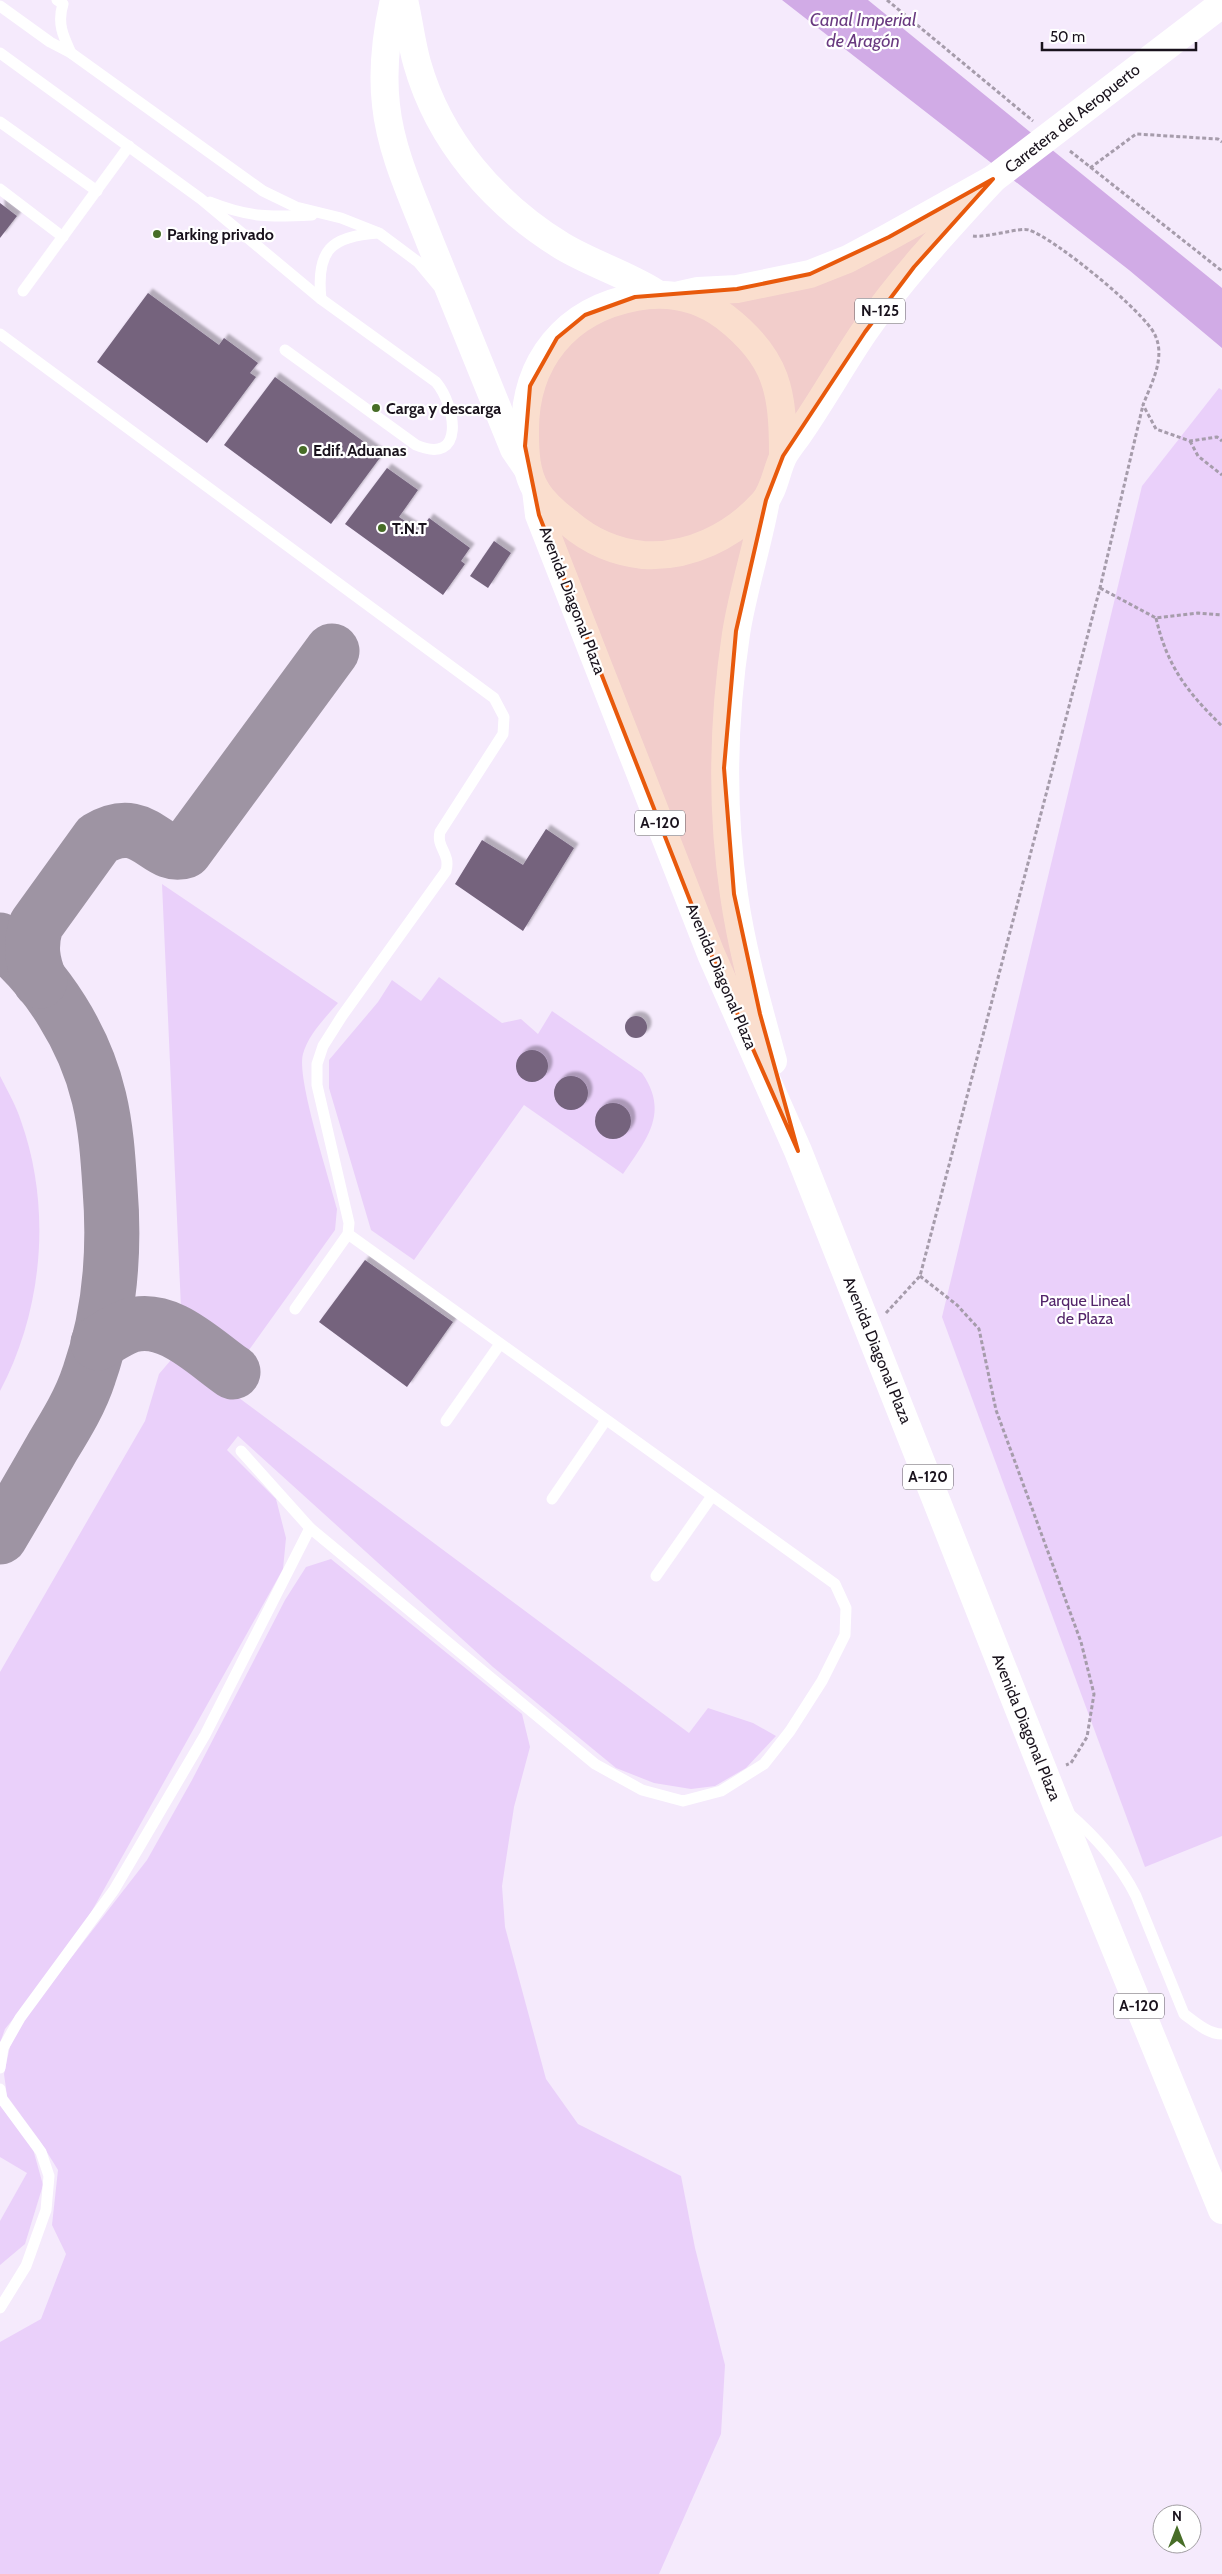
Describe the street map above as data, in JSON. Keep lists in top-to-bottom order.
{
  "streets": {
    "main road": [
      "Carretera del Aeropuerto",
      "N-125",
      "Avenida Diagonal Plaza",
      "A-120"
    ]
  },
  "crossings": [
    ["Carretera del Aeropuerto", "N-125"],
    ["N-125", "Avenida Diagonal Plaza"],
    ["Avenida Diagonal Plaza", "A-120"]
  ],
  "water": ["Canal Imperial de Aragón"],
  "parks": ["Parque Lineal de Plaza"],
  "places": [
    "Parking privado",
    "Carga y descarga",
    "Edif. Aduanas",
    "T.N.T"
  ],
  "scale_bar": "50 m",
  "north": "top"
}
